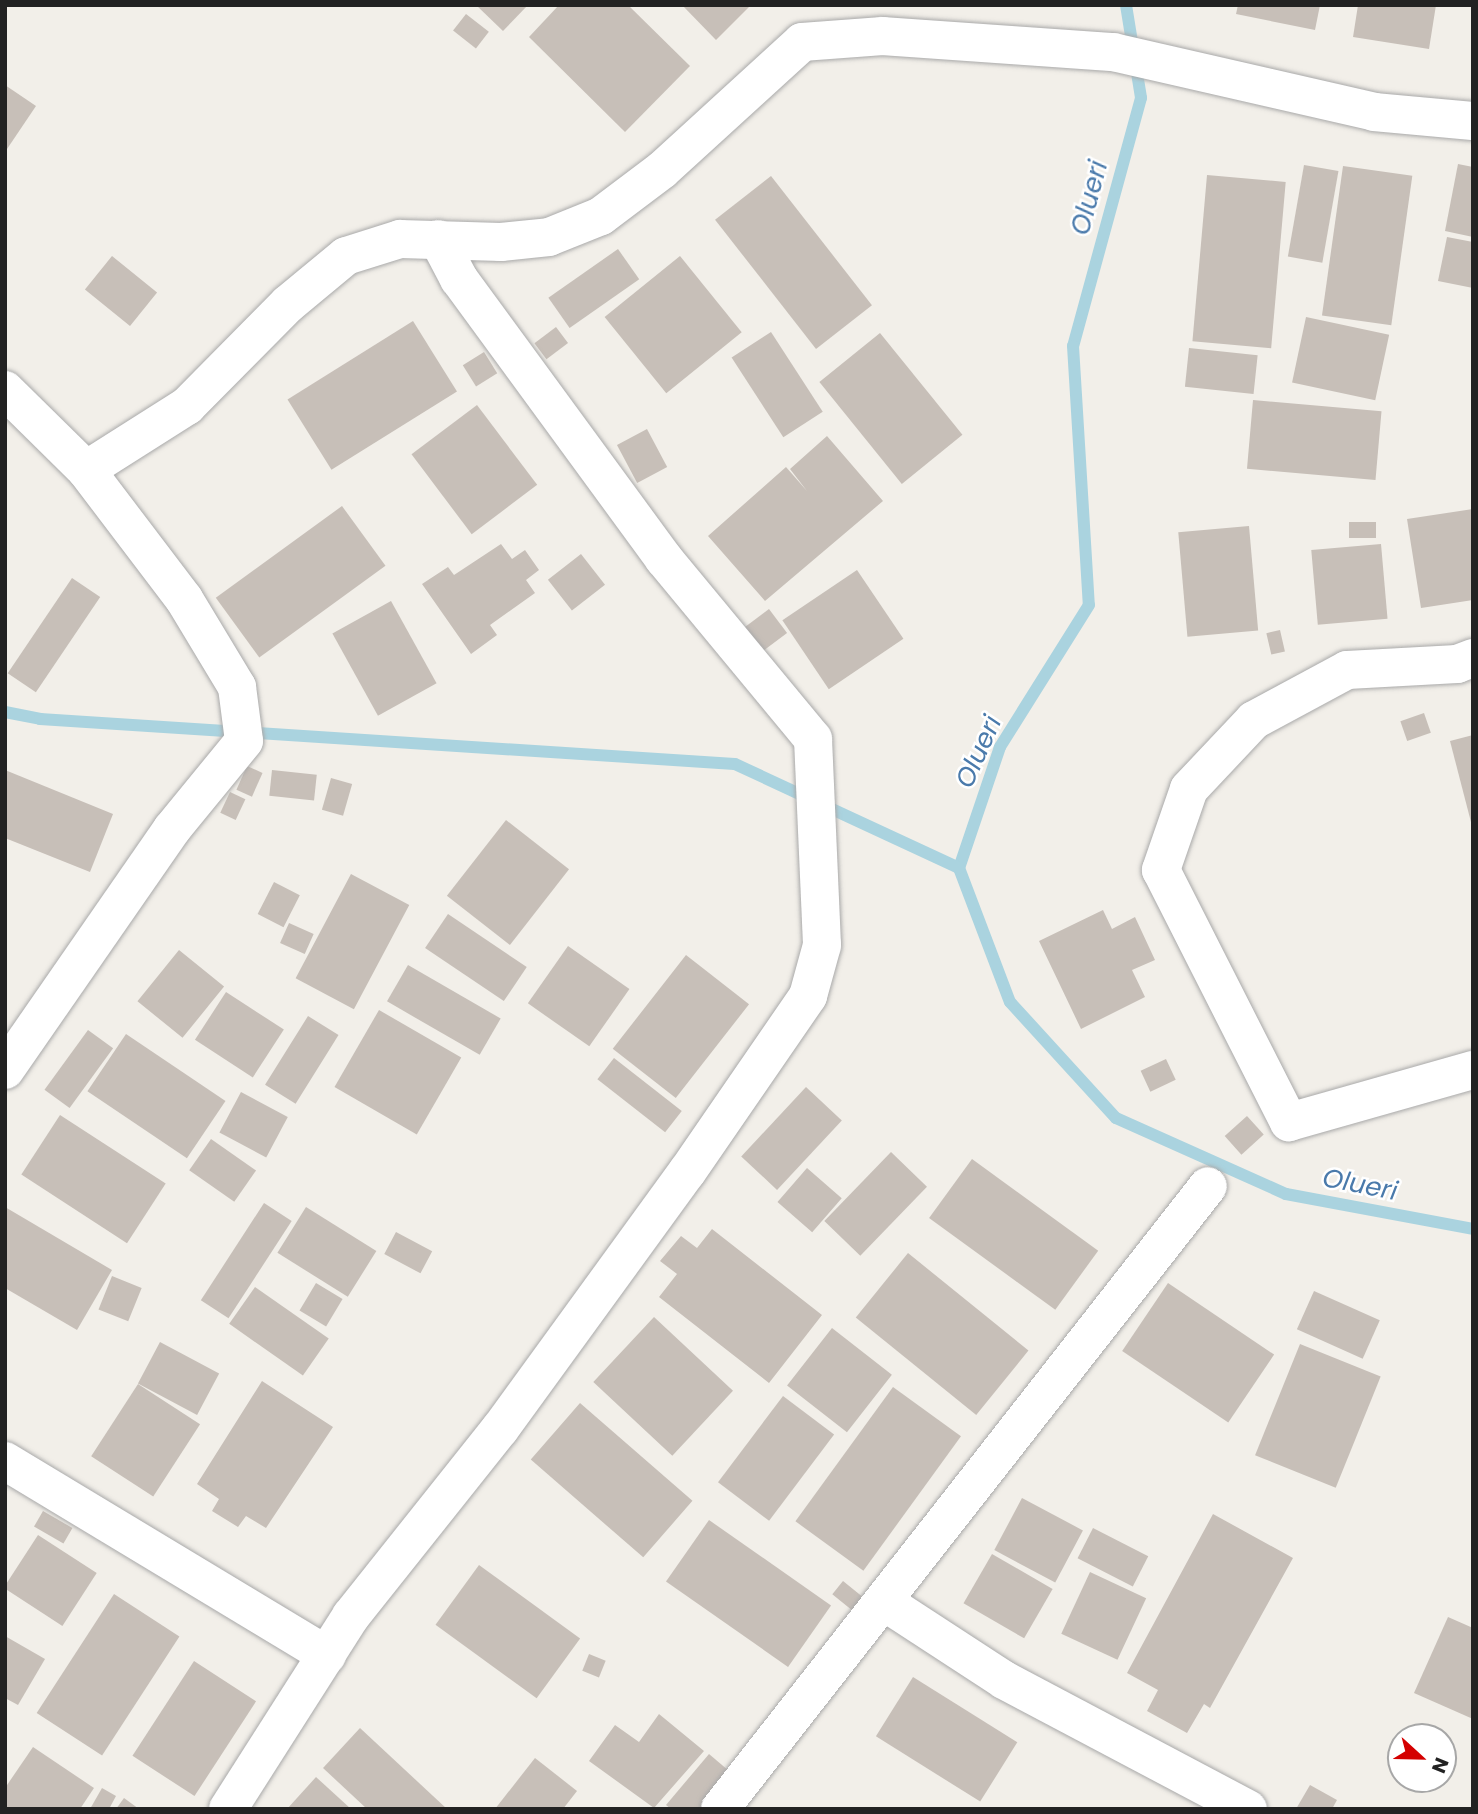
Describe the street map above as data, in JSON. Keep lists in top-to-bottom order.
{
  "water": ["Olueri"],
  "north": "right"
}
